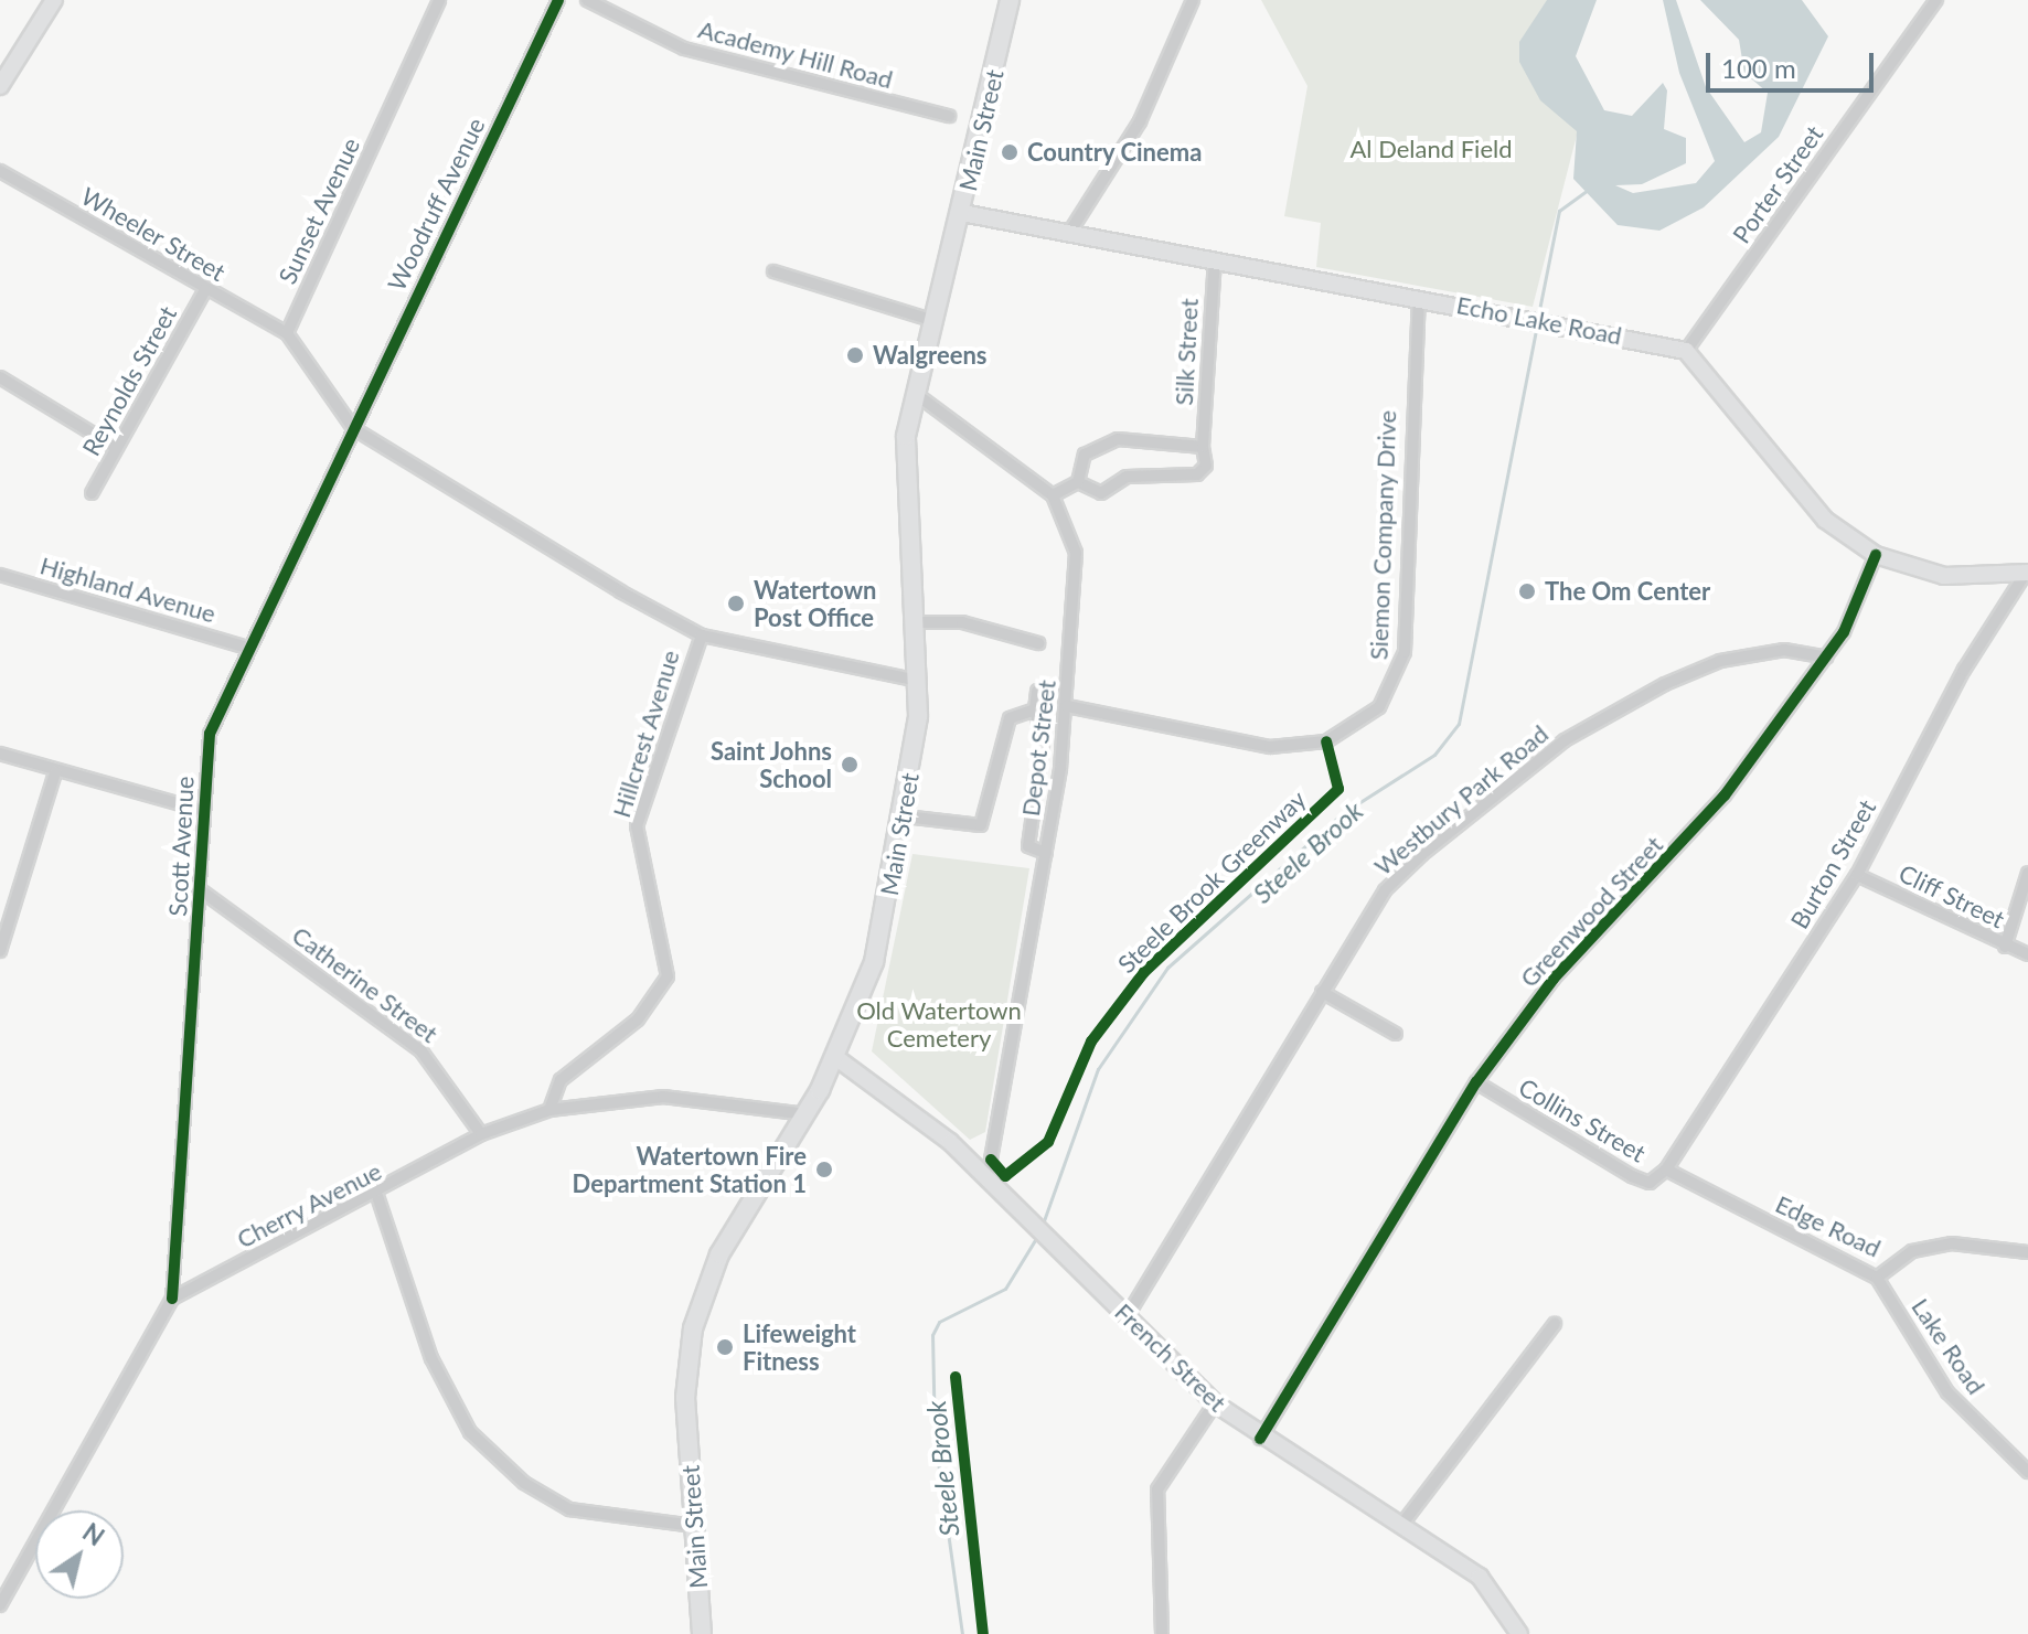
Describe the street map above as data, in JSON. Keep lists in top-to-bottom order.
{
  "streets": {
    "main road": ["Main Street", "Echo Lake Road", "French Street"],
    "street": [
      "Academy Hill Road",
      "Porter Street",
      "Woodruff Avenue",
      "Sunset Avenue",
      "Wheeler Street",
      "Silk Street",
      "Reynolds Street",
      "Siemon Company Drive",
      "Highland Avenue",
      "Hillcrest Avenue",
      "Depot Street",
      "Westbury Park Road",
      "Scott Avenue",
      "Burton Street",
      "Cliff Street",
      "Greenwood Street",
      "Catherine Street",
      "Collins Street",
      "Cherry Avenue",
      "Edge Road",
      "Lake Road"
    ],
    "cycle path": ["Steele Brook Greenway"]
  },
  "crossings": [
    ["Main Street", "Echo Lake Road"],
    ["Main Street", "Cherry Avenue"],
    ["Main Street", "French Street"],
    ["Porter Street", "Echo Lake Road"],
    ["Woodruff Avenue", "Scott Avenue"],
    ["Sunset Avenue", "Wheeler Street"],
    ["Wheeler Street", "Reynolds Street"],
    ["Echo Lake Road", "Silk Street"],
    ["Echo Lake Road", "Siemon Company Drive"],
    ["Silk Street", "Depot Street"],
    ["Siemon Company Drive", "Depot Street"],
    ["Highland Avenue", "Scott Avenue"],
    ["Hillcrest Avenue", "Cherry Avenue"],
    ["Depot Street", "French Street"],
    ["Westbury Park Road", "Greenwood Street"],
    ["Westbury Park Road", "French Street"],
    ["Scott Avenue", "Catherine Street"],
    ["Scott Avenue", "Cherry Avenue"],
    ["Burton Street", "Cliff Street"],
    ["Burton Street", "Collins Street"],
    ["Burton Street", "Edge Road"],
    ["Greenwood Street", "Collins Street"],
    ["Greenwood Street", "French Street"],
    ["Catherine Street", "Cherry Avenue"],
    ["Collins Street", "Edge Road"],
    ["Edge Road", "Lake Road"]
  ],
  "water": ["Steele Brook"],
  "parks": ["Al Deland Field", "Old Watertown Cemetery"],
  "places": [
    "Country Cinema",
    "Walgreens",
    "The Om Center",
    "Watertown Post Office",
    "Saint Johns School",
    "Watertown Fire Department Station 1",
    "Lifeweight Fitness"
  ],
  "scale_bar": "100 m",
  "north": "top right"
}
